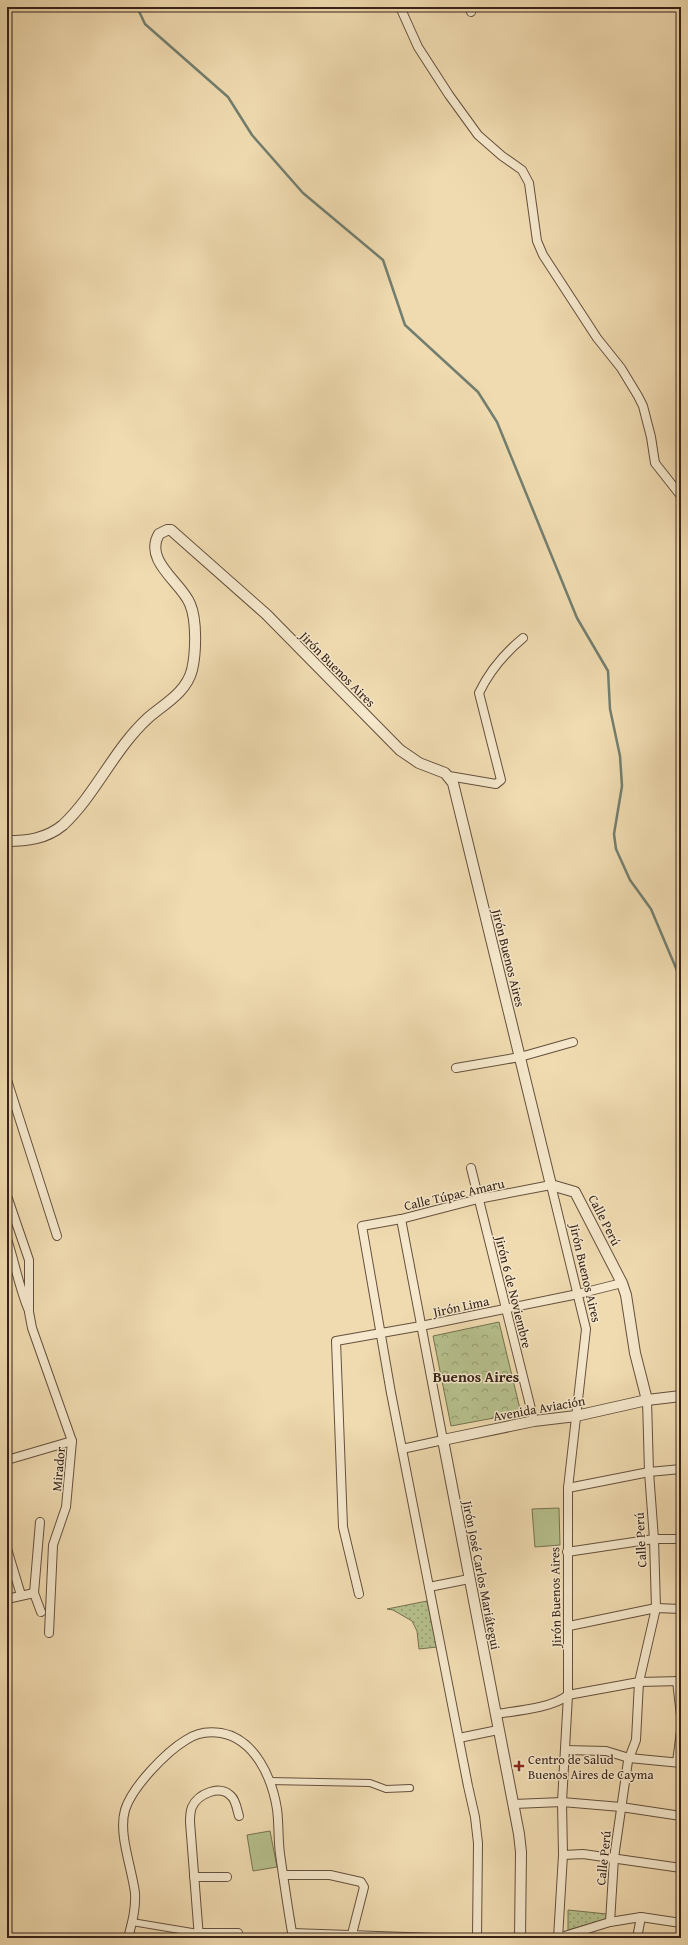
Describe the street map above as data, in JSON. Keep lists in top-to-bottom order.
{
  "streets": {
    "street": [
      "Jirón Buenos Aires",
      "Calle Túpac Amaru",
      "Calle Perú",
      "Jirón 6 de Noviembre",
      "Jirón Lima",
      "Avenida Aviación",
      "Mirador",
      "Jirón José Carlos Mariátegui"
    ]
  },
  "crossings": [
    ["Jirón Buenos Aires", "Calle Túpac Amaru"],
    ["Jirón Buenos Aires", "Calle Perú"],
    ["Jirón Buenos Aires", "Jirón Lima"],
    ["Jirón Buenos Aires", "Avenida Aviación"],
    ["Calle Túpac Amaru", "Calle Perú"],
    ["Calle Túpac Amaru", "Jirón 6 de Noviembre"],
    ["Calle Túpac Amaru", "Jirón Lima"],
    ["Calle Túpac Amaru", "Jirón José Carlos Mariátegui"],
    ["Calle Perú", "Jirón Lima"],
    ["Calle Perú", "Avenida Aviación"],
    ["Jirón 6 de Noviembre", "Jirón Lima"],
    ["Jirón 6 de Noviembre", "Avenida Aviación"],
    ["Jirón Lima", "Jirón José Carlos Mariátegui"],
    ["Avenida Aviación", "Jirón José Carlos Mariátegui"]
  ],
  "districts": ["Buenos Aires"],
  "places": {
    "health": ["Centro de Salud Buenos Aires de Cayma"]
  }
}
